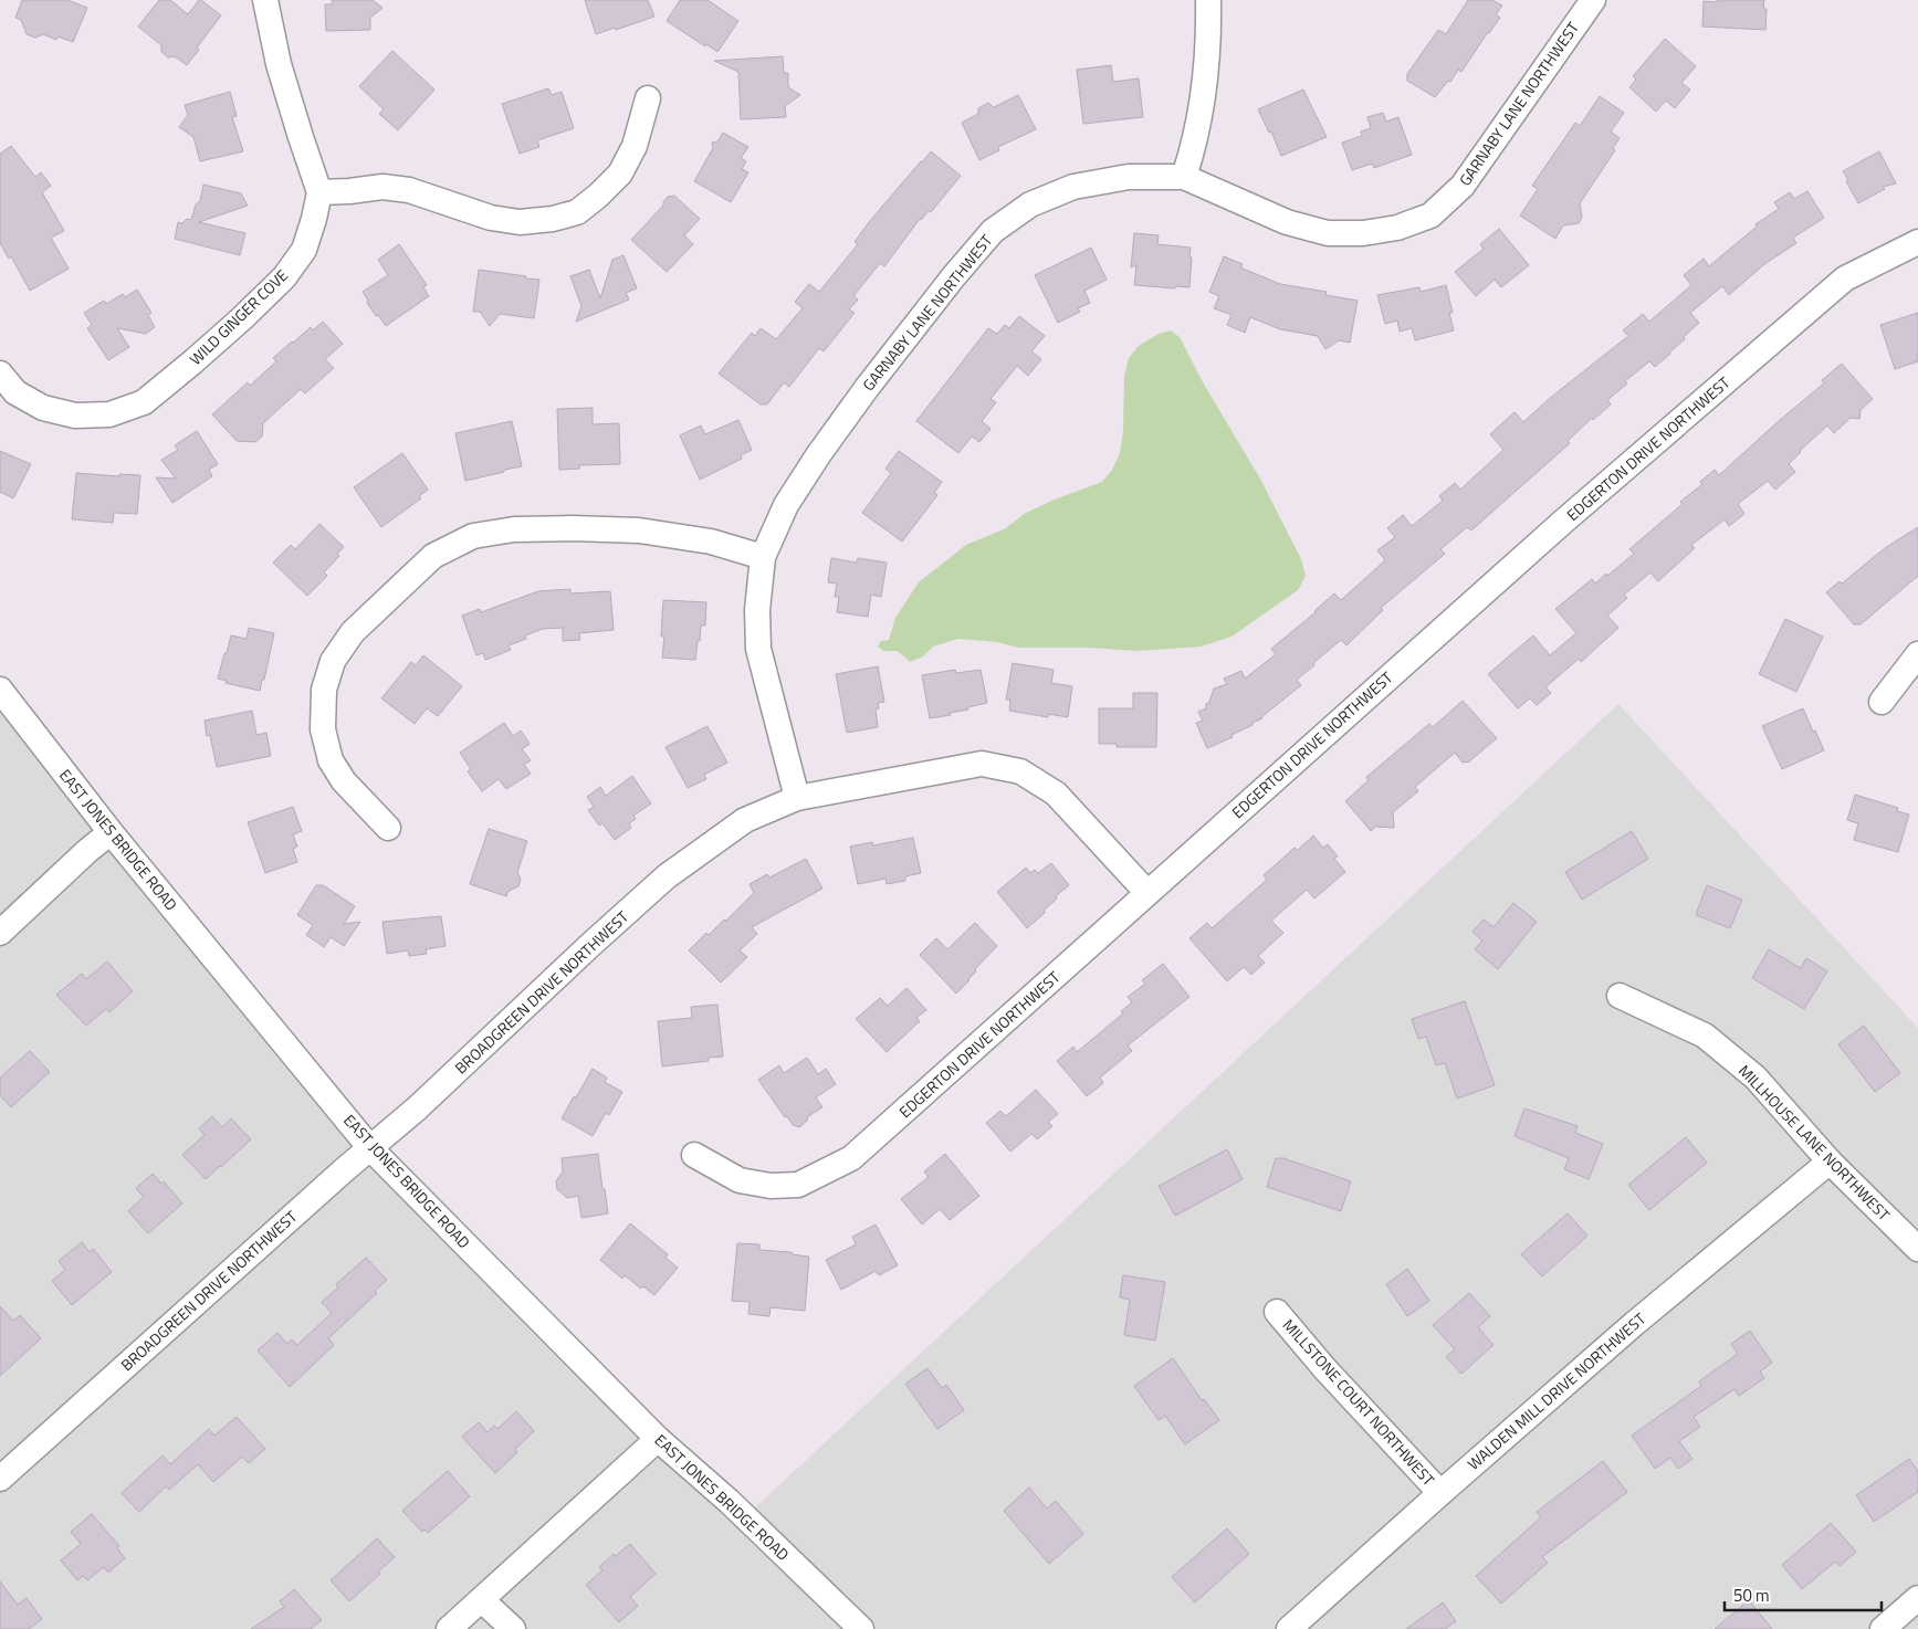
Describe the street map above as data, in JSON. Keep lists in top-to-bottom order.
{
  "streets": {
    "street": [
      "GARNABY LANE NORTHWEST",
      "WILD GINGER COVE",
      "EDGERTON DRIVE NORTHWEST",
      "EAST JONES BRIDGE ROAD",
      "BROADGREEN DRIVE NORTHWEST",
      "MILLHOUSE LANE NORTHWEST",
      "WALDEN MILL DRIVE NORTHWEST",
      "MILLSTONE COURT NORTHWEST"
    ]
  },
  "crossings": [
    ["GARNABY LANE NORTHWEST", "BROADGREEN DRIVE NORTHWEST"],
    ["EDGERTON DRIVE NORTHWEST", "BROADGREEN DRIVE NORTHWEST"],
    ["EAST JONES BRIDGE ROAD", "BROADGREEN DRIVE NORTHWEST"],
    ["MILLHOUSE LANE NORTHWEST", "WALDEN MILL DRIVE NORTHWEST"],
    ["WALDEN MILL DRIVE NORTHWEST", "MILLSTONE COURT NORTHWEST"]
  ],
  "scale_bar": "50 m"
}
